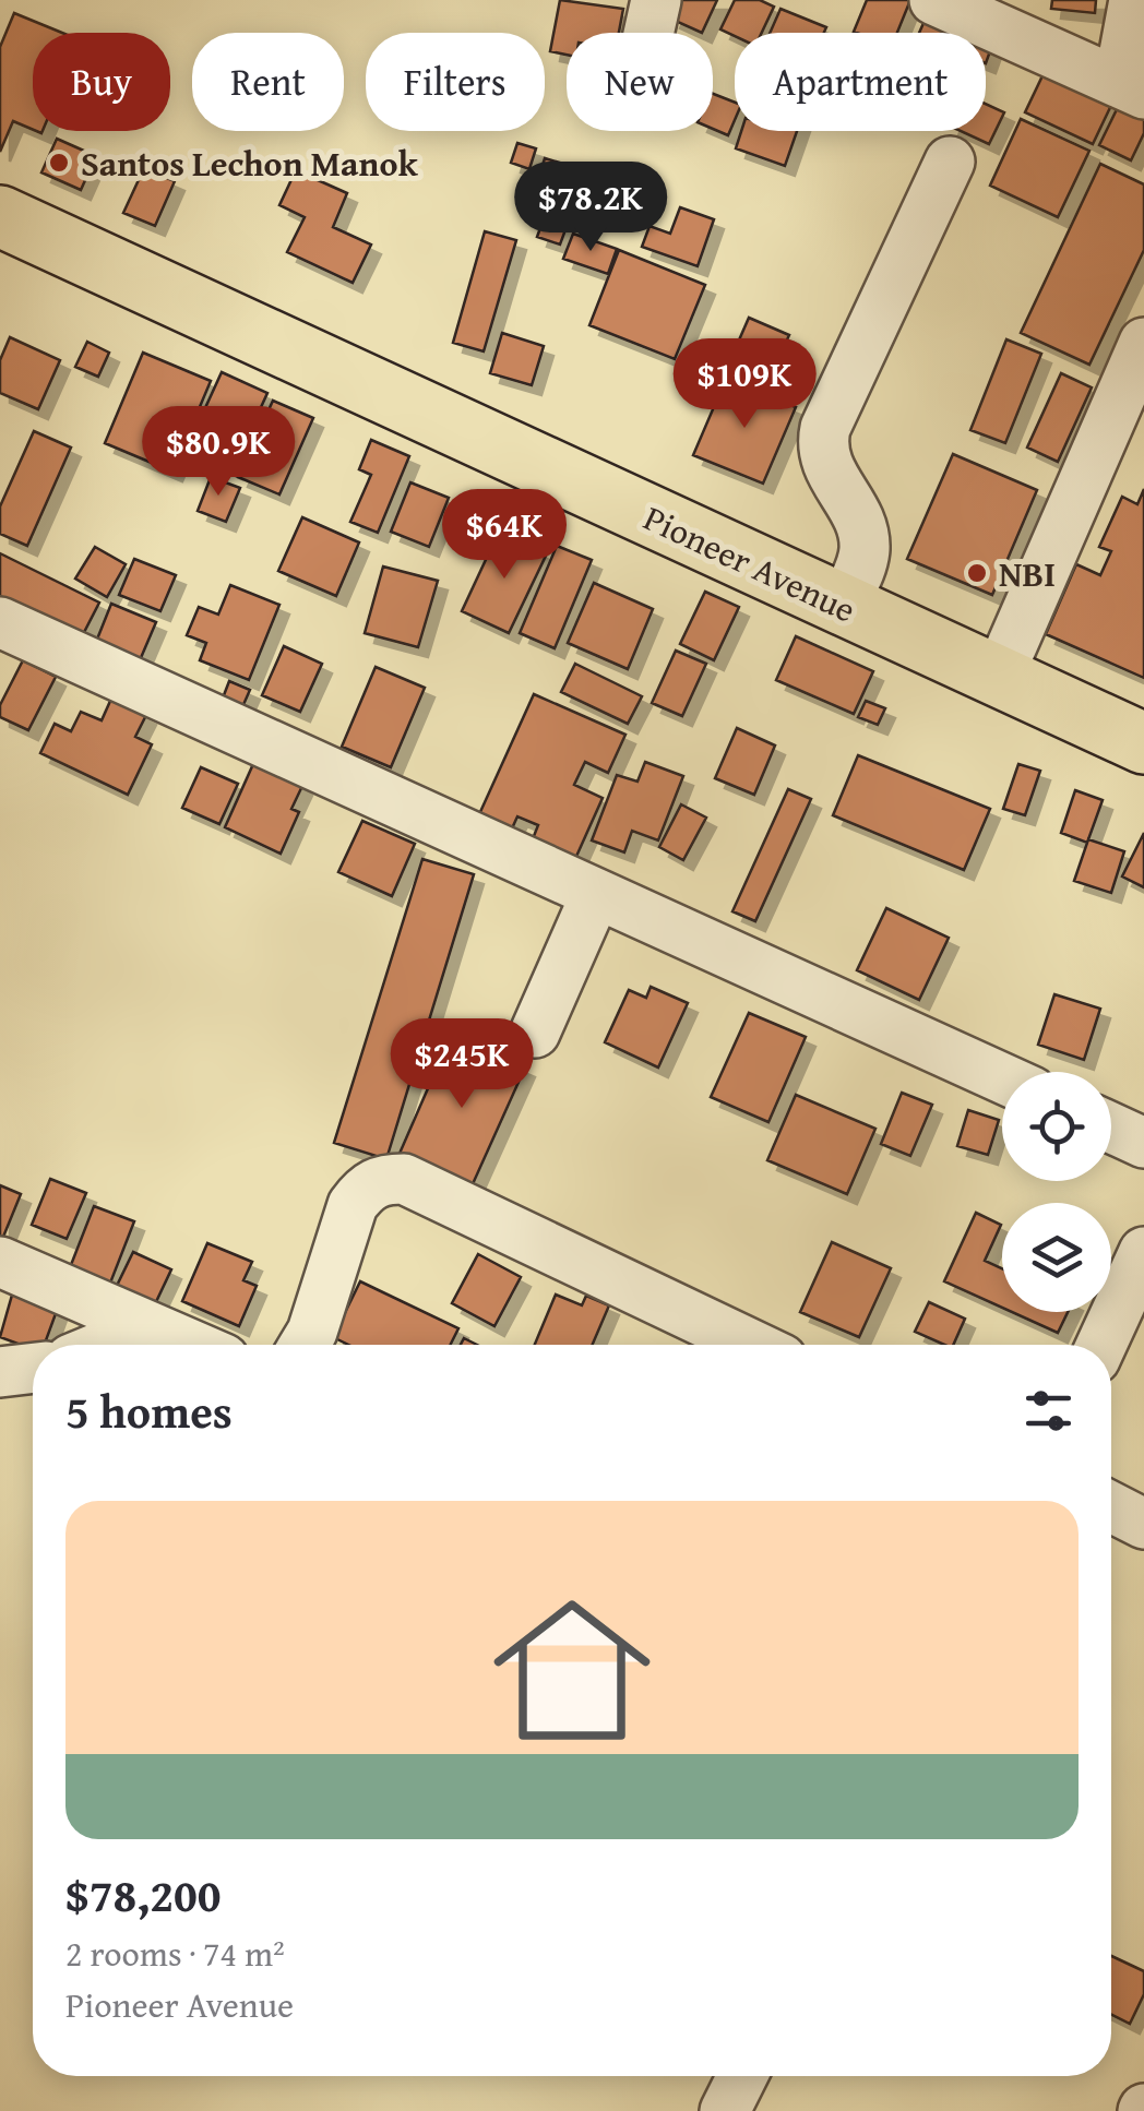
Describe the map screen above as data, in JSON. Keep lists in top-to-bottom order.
{
  "streets": {
    "highway": ["Pioneer Avenue"]
  },
  "places": ["Santos Lechon Manok", "NBI"],
  "page": {
    "chip": [
      "Buy",
      "Rent",
      "Filters",
      "New",
      "Apartment"
    ],
    "price": [
      "$78.2K",
      "$109K",
      "$80.9K",
      "$64K",
      "$245K"
    ],
    "heading": "5 homes",
    "list": [
      {
        "name": "$78,200",
        "note": "2 rooms · 74 m² · Pioneer Avenue"
      }
    ]
  }
}
